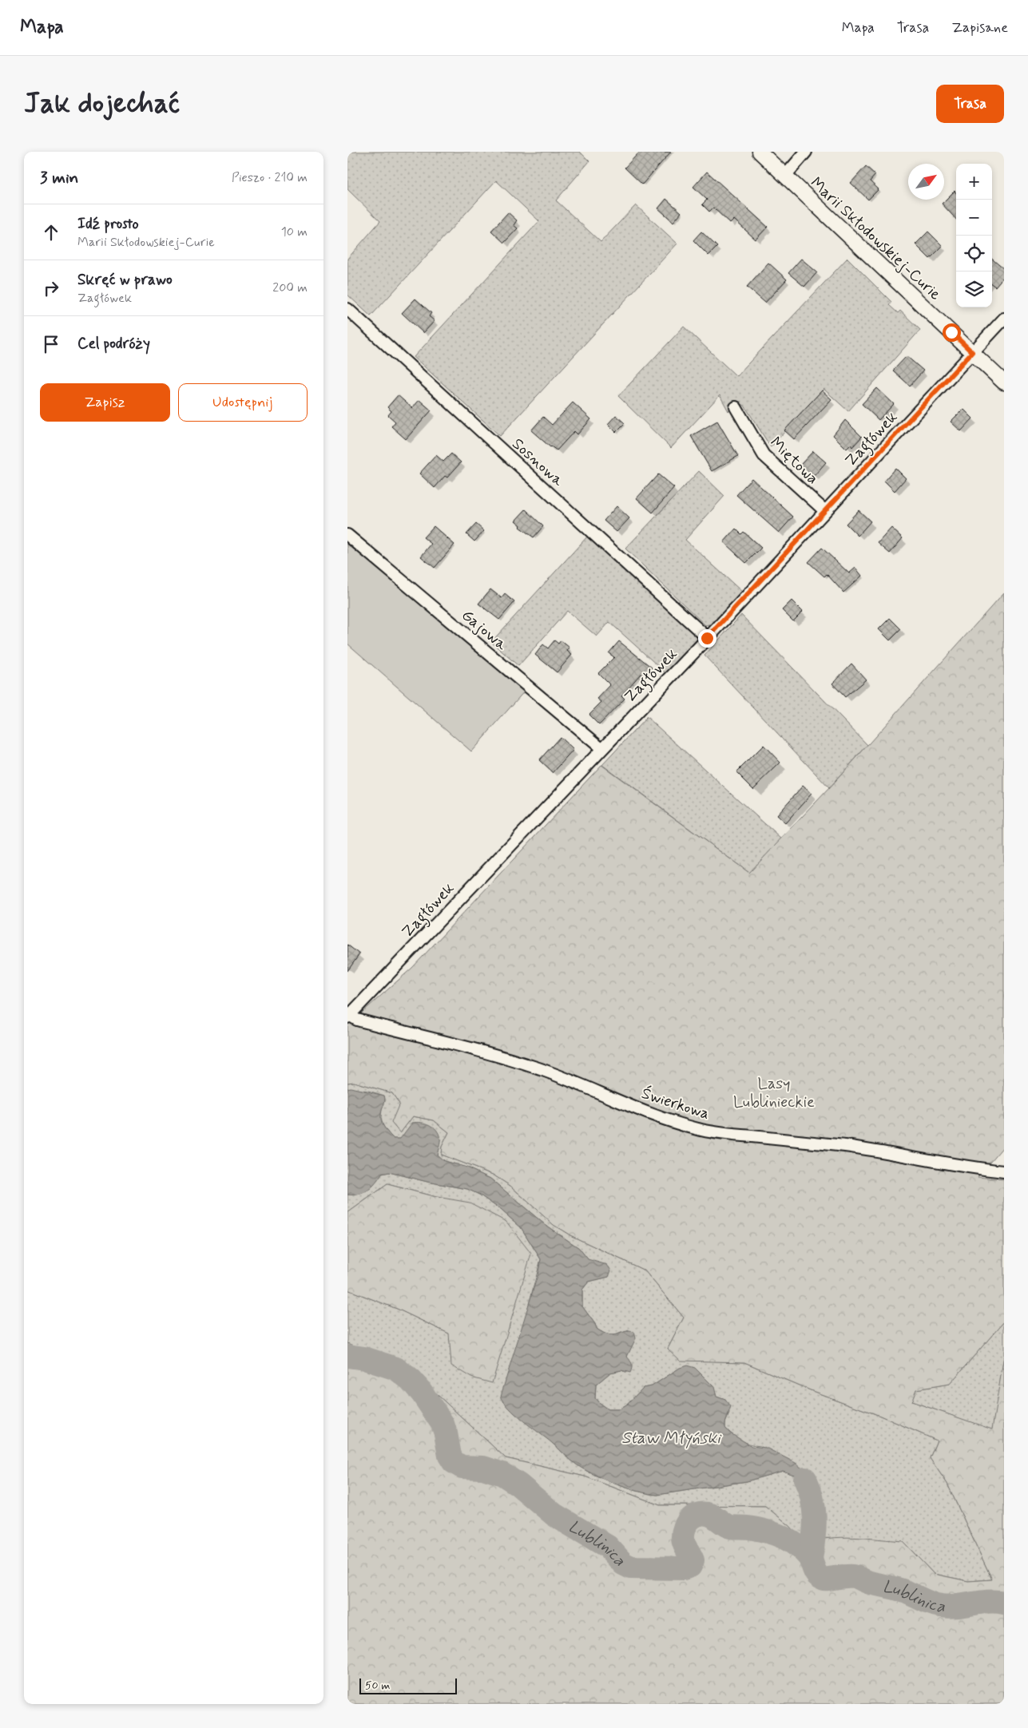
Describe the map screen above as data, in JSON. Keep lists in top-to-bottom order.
{
  "streets": {
    "street": [
      "Marii Skłodowskiej-Curie",
      "Zagłówek",
      "Miętowa",
      "Sosnowa",
      "Gajowa",
      "Świerkowa"
    ]
  },
  "crossings": [
    ["Marii Skłodowskiej-Curie", "Zagłówek"],
    ["Zagłówek", "Miętowa"],
    ["Zagłówek", "Sosnowa"],
    ["Zagłówek", "Gajowa"],
    ["Zagłówek", "Świerkowa"]
  ],
  "water": ["Staw Młyński", "Lublinica"],
  "parks": ["Lasy Lublinieckie"],
  "scale_bar": "50 m",
  "north": "top right",
  "page": {
    "header": "Mapa",
    "nav": ["Mapa", "Trasa", "Zapisane"],
    "buttons": [
      "Trasa",
      ["Zapisz", "Udostępnij"]
    ],
    "title": "Jak dojechać",
    "heading": ["3 min", "Pieszo · 210 m"],
    "map_buttons": ["+", "−"],
    "list": [
      ["Idź prosto", "Marii Skłodowskiej-Curie", "10 m"],
      ["Skręć w prawo", "Zagłówek", "200 m"],
      "Cel podróży"
    ],
    "scale": "50 m"
  }
}
